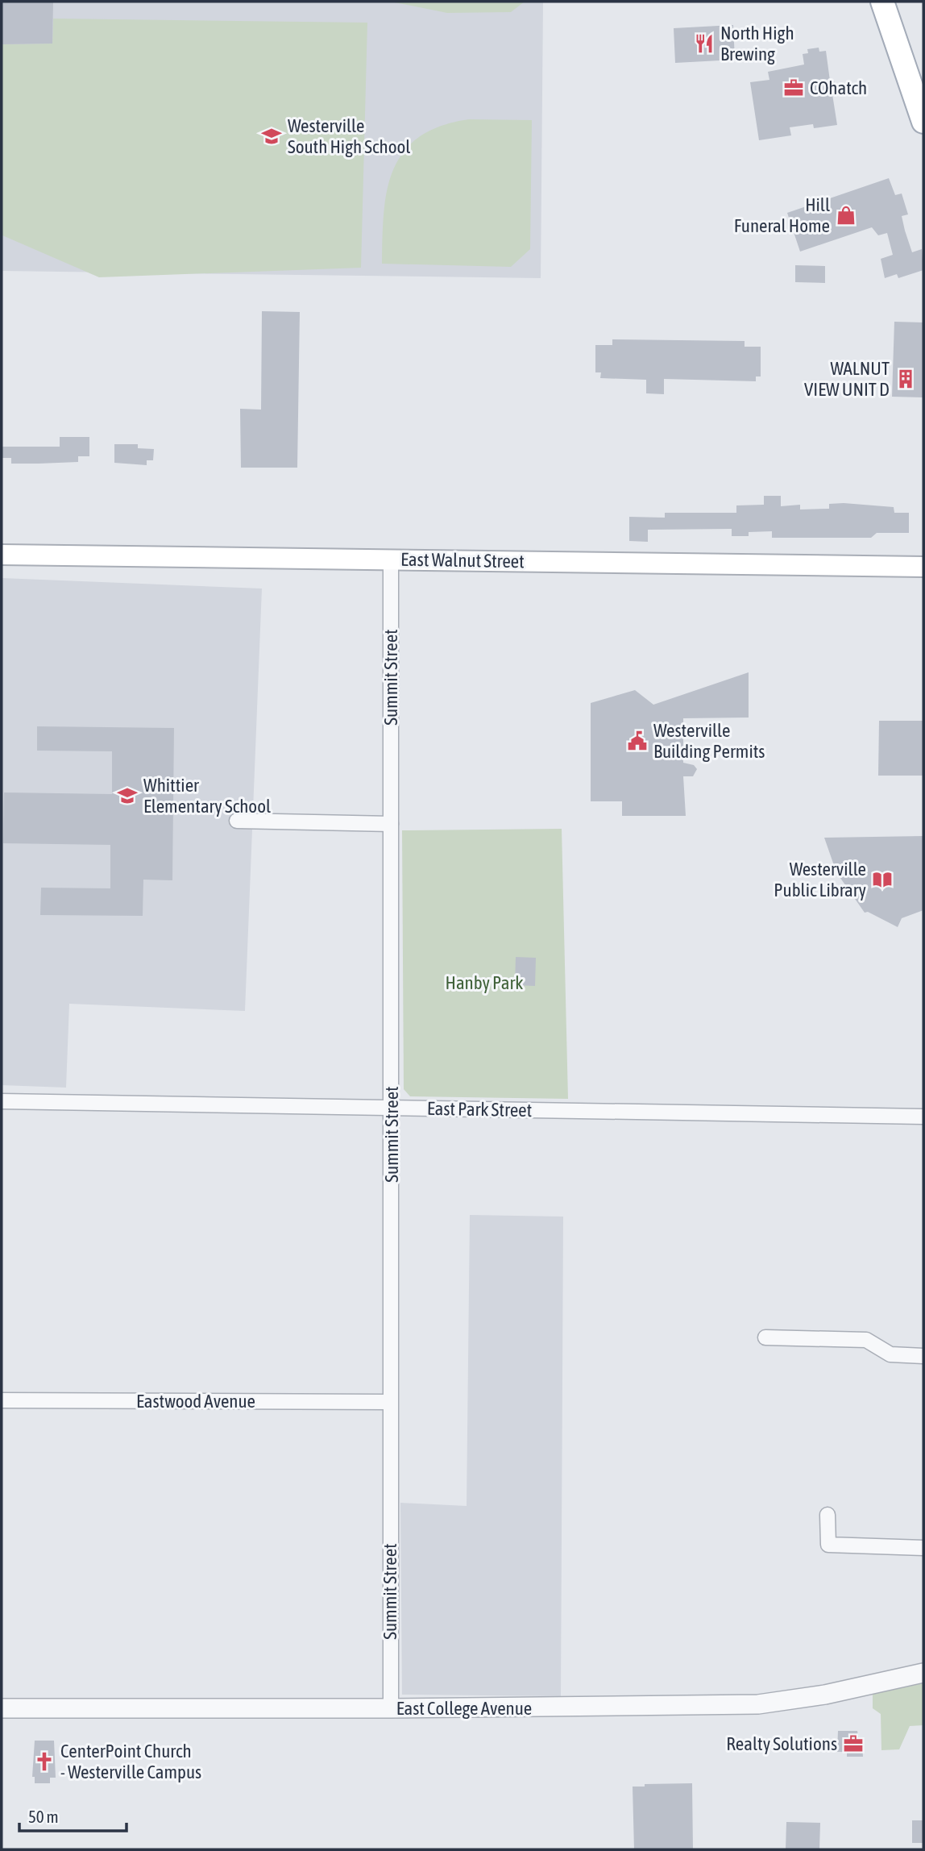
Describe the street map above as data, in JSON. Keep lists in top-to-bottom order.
{
  "streets": {
    "main road": ["East Walnut Street"],
    "street": [
      "Summit Street",
      "East Park Street",
      "Eastwood Avenue",
      "East College Avenue"
    ]
  },
  "crossings": [
    ["East Walnut Street", "Summit Street"],
    ["Summit Street", "East Park Street"],
    ["Summit Street", "Eastwood Avenue"],
    ["Summit Street", "East College Avenue"]
  ],
  "parks": ["Hanby Park"],
  "places": {
    "restaurant": ["North High Brewing"],
    "office": ["COhatch", "Realty Solutions"],
    "school or university": ["Westerville South High School", "Whittier Elementary School"],
    "shop": ["Hill Funeral Home"],
    "building": ["WALNUT VIEW UNIT D"],
    "public building": ["Westerville Building Permits"],
    "library": ["Westerville Public Library"],
    "church": ["CenterPoint Church - Westerville Campus"]
  },
  "scale_bar": "50 m"
}
